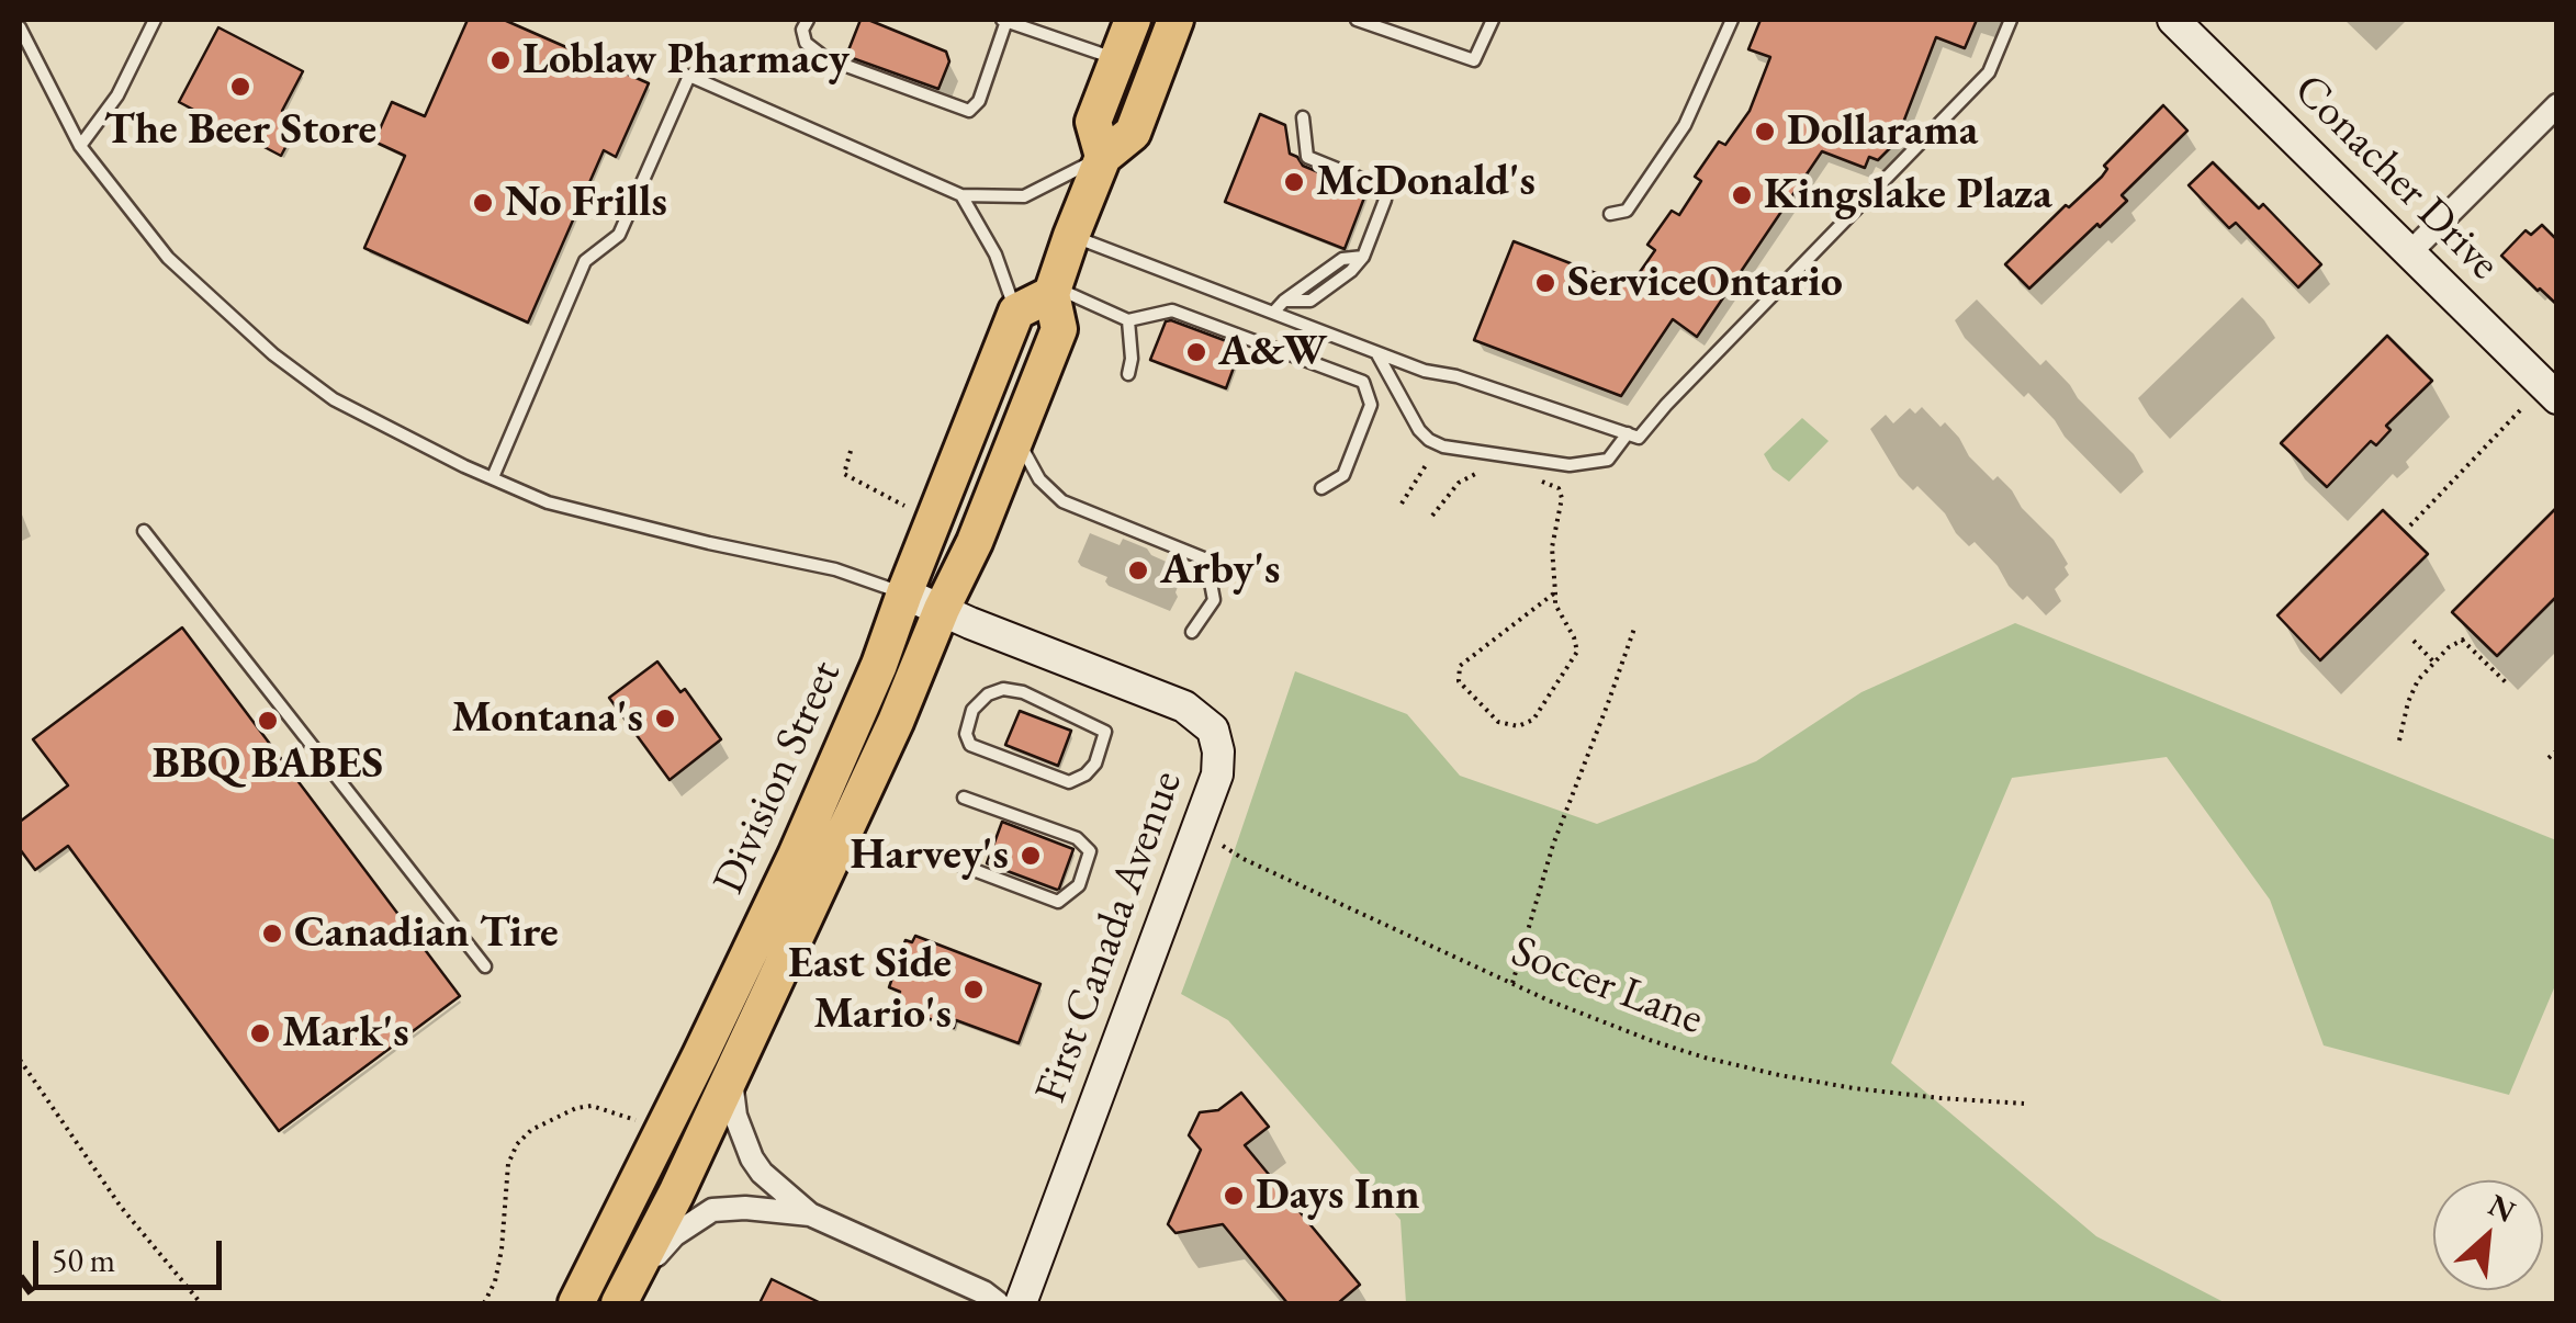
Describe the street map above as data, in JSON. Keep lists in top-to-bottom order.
{
  "streets": {
    "main road": ["Division Street"],
    "street": ["Conacher Drive", "First Canada Avenue"],
    "path": ["Soccer Lane"]
  },
  "crossings": [
    ["Division Street", "First Canada Avenue"],
    ["First Canada Avenue", "Soccer Lane"]
  ],
  "places": [
    "Loblaw Pharmacy",
    "The Beer Store",
    "Dollarama",
    "McDonald's",
    "Kingslake Plaza",
    "No Frills",
    "ServiceOntario",
    "A&W",
    "Arby's",
    "Montana's",
    "BBQ BABES",
    "Harvey's",
    "Canadian Tire",
    "East Side Mario's",
    "Mark's",
    "Days Inn"
  ],
  "scale_bar": "50 m",
  "north": "top right"
}
